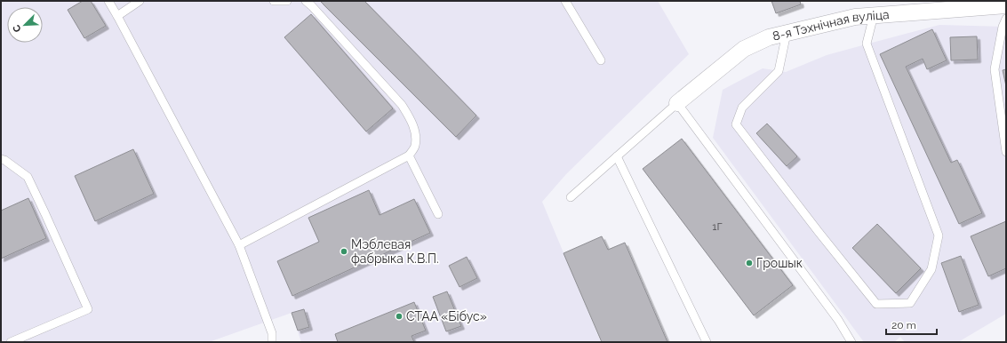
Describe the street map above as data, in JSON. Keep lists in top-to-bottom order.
{
  "streets": {
    "street": ["8-я Тэхнічная вуліца"]
  },
  "places": ["Мэблевая фабрыка К.В.П.", "Грошык", "СТАА «Бібус»"],
  "house_numbers": ["1Г"],
  "scale_bar": "20 m",
  "north": "bottom left"
}
